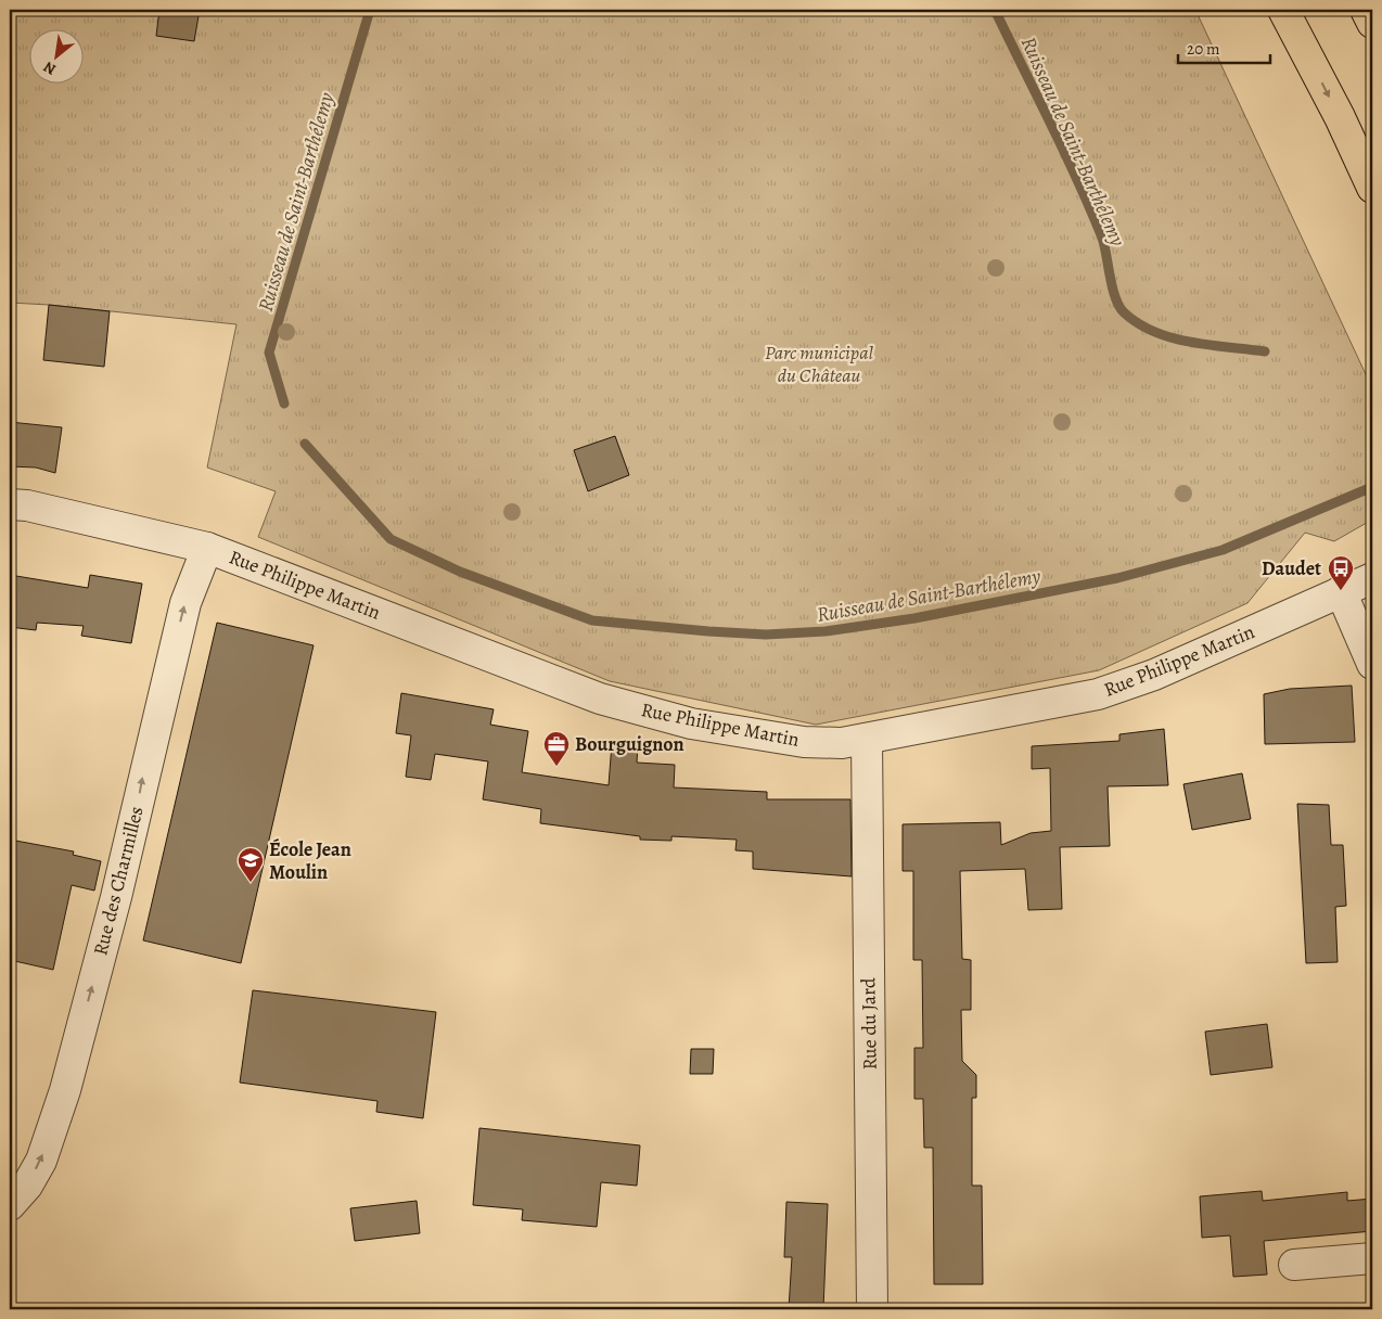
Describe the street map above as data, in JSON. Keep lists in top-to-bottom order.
{
  "streets": {
    "street": ["Rue Philippe Martin", "Rue des Charmilles", "Rue du Jard"]
  },
  "crossings": [
    ["Rue Philippe Martin", "Rue des Charmilles"],
    ["Rue Philippe Martin", "Rue du Jard"]
  ],
  "one_way": ["Rue des Charmilles"],
  "water": ["Ruisseau de Saint-Barthélemy"],
  "parks": ["Parc municipal du Château"],
  "places": {
    "bus stop": ["Daudet"],
    "office": ["Bourguignon"],
    "school or university": ["École Jean Moulin"]
  },
  "scale_bar": "20 m",
  "north": "bottom left"
}
